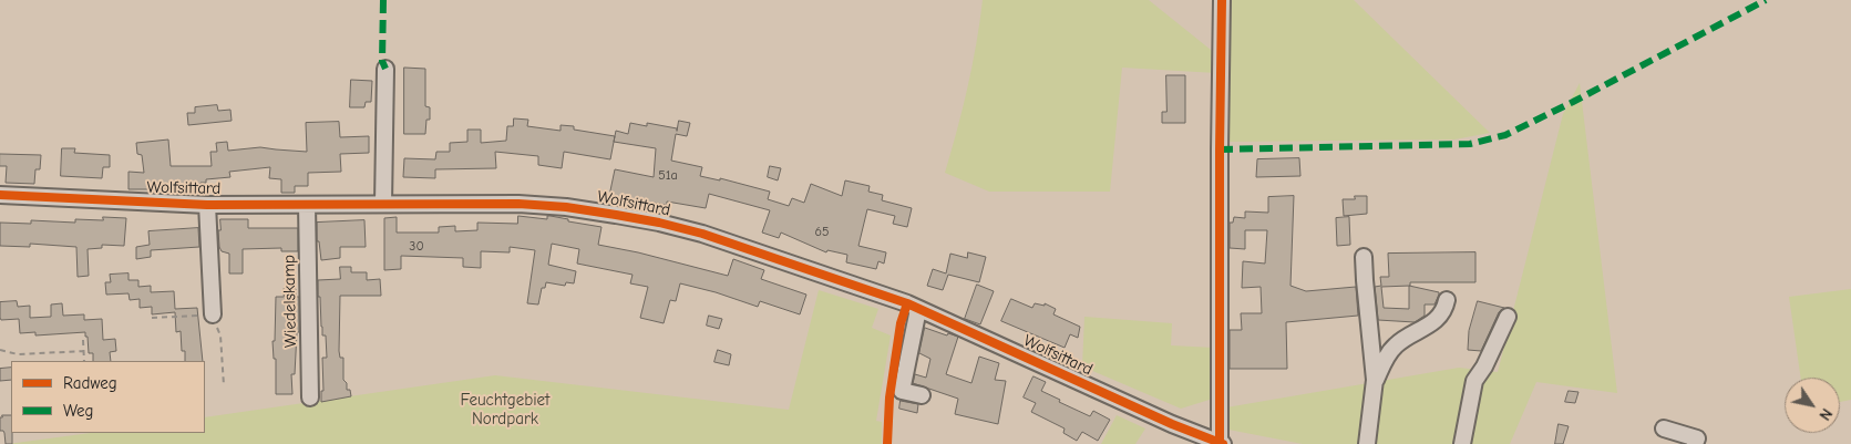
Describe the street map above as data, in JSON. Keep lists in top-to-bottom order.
{
  "streets": {
    "street": ["Wolfsittard", "Wiedelskamp"]
  },
  "crossings": [
    ["Wolfsittard", "Wiedelskamp"]
  ],
  "parks": ["Feuchtgebiet Nordpark"],
  "house_numbers": ["51a", "65", "30"],
  "legend": ["Radweg", "Weg"],
  "north": "bottom right"
}
